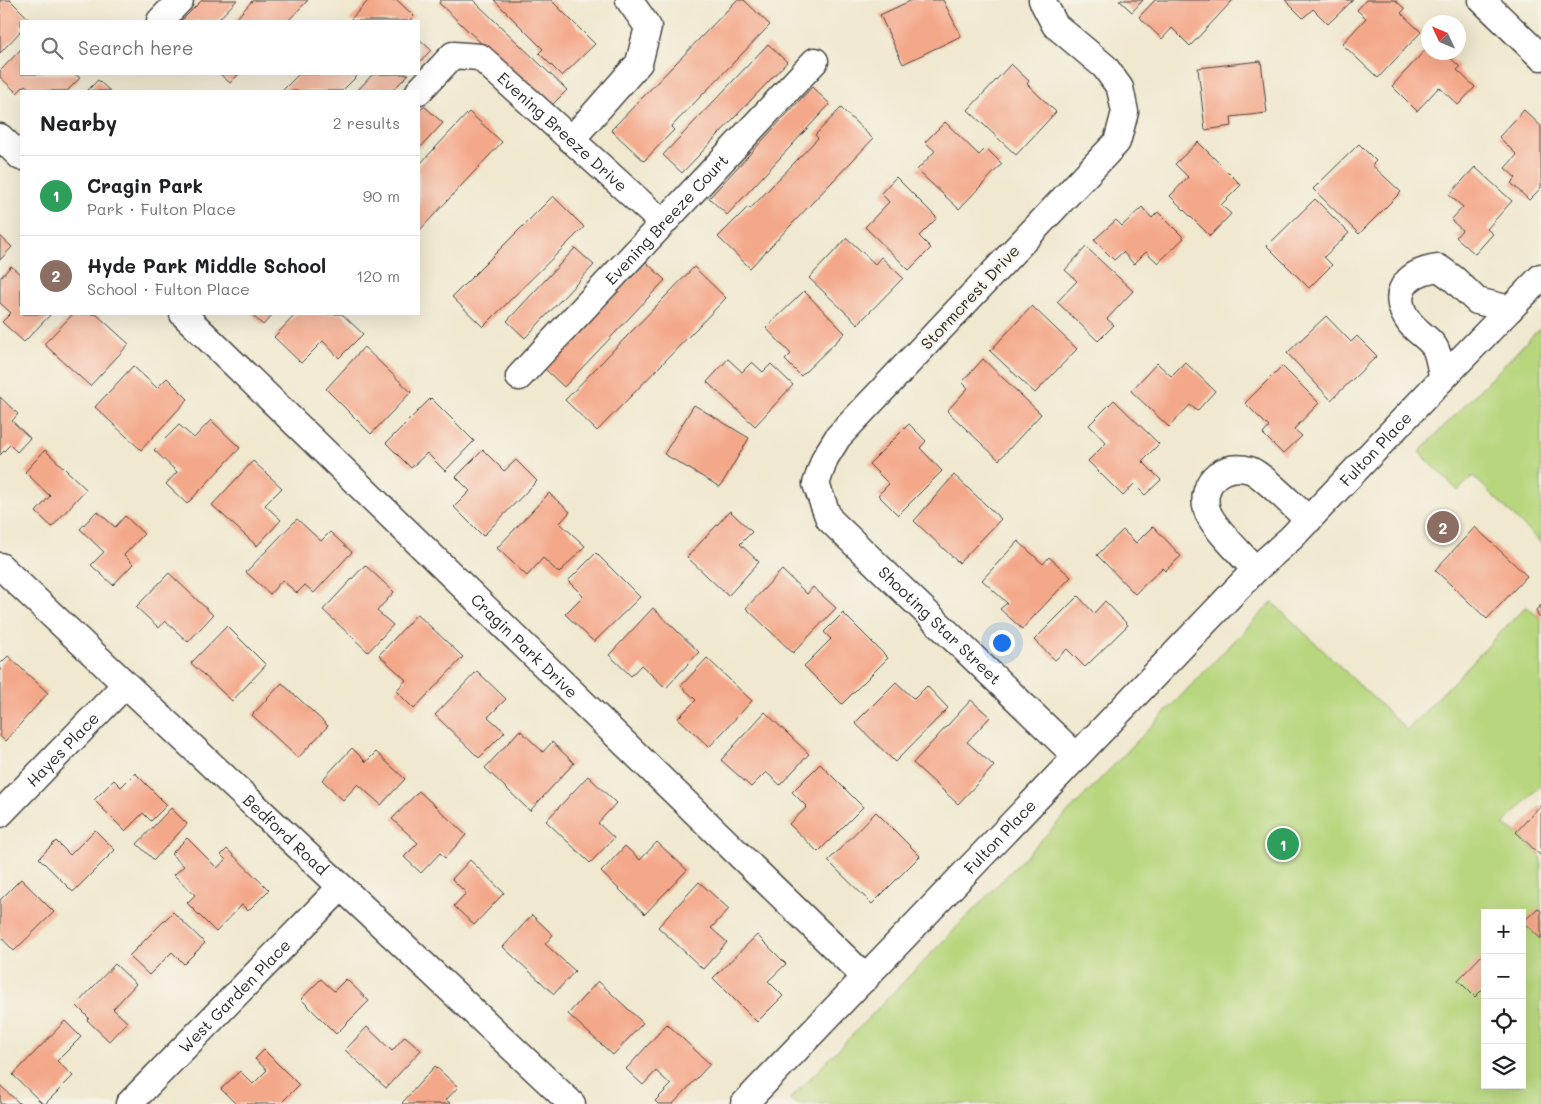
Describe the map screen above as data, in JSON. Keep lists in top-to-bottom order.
{
  "streets": {
    "street": [
      "Evening Breeze Drive",
      "Evening Breeze Court",
      "Stormcrest Drive",
      "Fulton Place",
      "Shooting Star Street",
      "Cragin Park Drive",
      "Hayes Place",
      "Bedford Road",
      "West Garden Place"
    ]
  },
  "crossings": [
    ["Evening Breeze Drive", "Evening Breeze Court"],
    ["Stormcrest Drive", "Shooting Star Street"],
    ["Fulton Place", "Shooting Star Street"],
    ["Fulton Place", "Cragin Park Drive"],
    ["Hayes Place", "Bedford Road"],
    ["Bedford Road", "West Garden Place"]
  ],
  "north": "top left",
  "page": {
    "search": "Search here",
    "heading": ["Nearby", "2 results"],
    "list": [
      {
        "mark": "1",
        "name": "Cragin Park",
        "note": "Park · Fulton Place",
        "value": "90 m"
      },
      {
        "mark": "2",
        "name": "Hyde Park Middle School",
        "note": "School · Fulton Place",
        "value": "120 m"
      }
    ],
    "pins": ["2", "1"],
    "map_buttons": ["+", "−"]
  }
}
